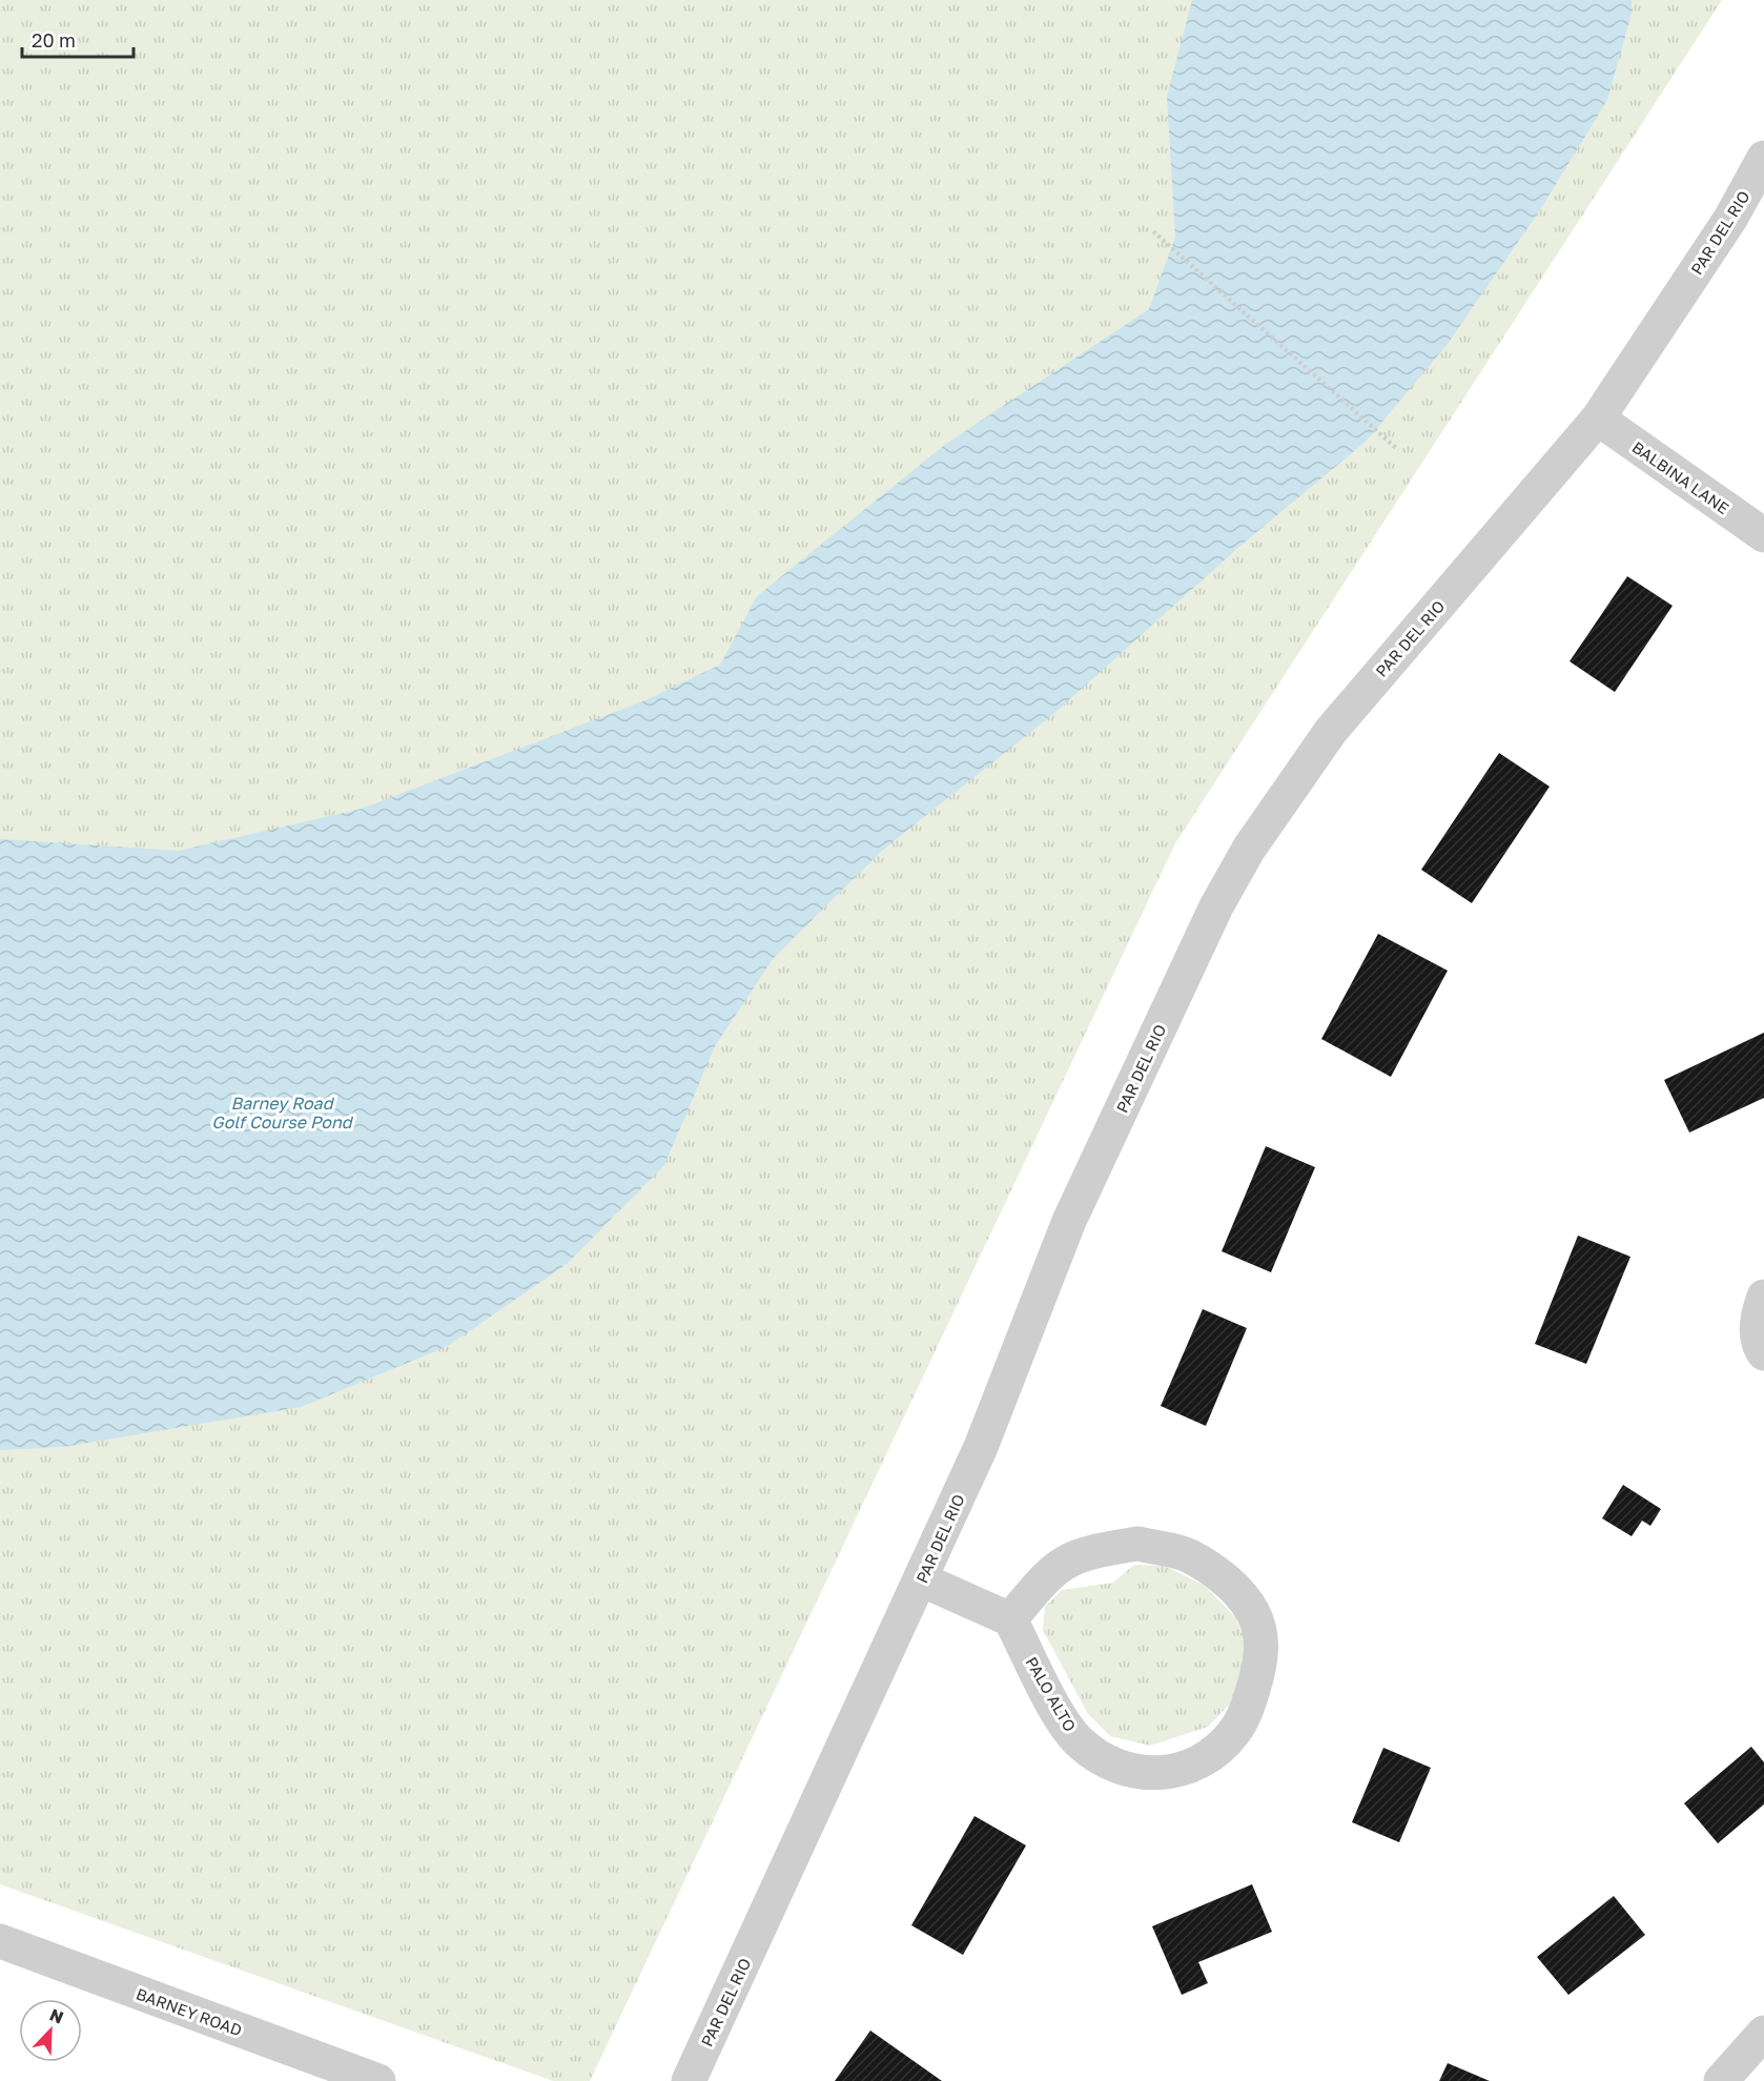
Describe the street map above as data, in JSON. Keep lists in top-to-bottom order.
{
  "streets": {
    "street": [
      "PAR DEL RIO",
      "BALBINA LANE",
      "PALO ALTO",
      "BARNEY ROAD"
    ]
  },
  "crossings": [
    ["PAR DEL RIO", "BALBINA LANE"]
  ],
  "water": ["Barney Road Golf Course Pond"],
  "scale_bar": "20 m",
  "north": "top right"
}
